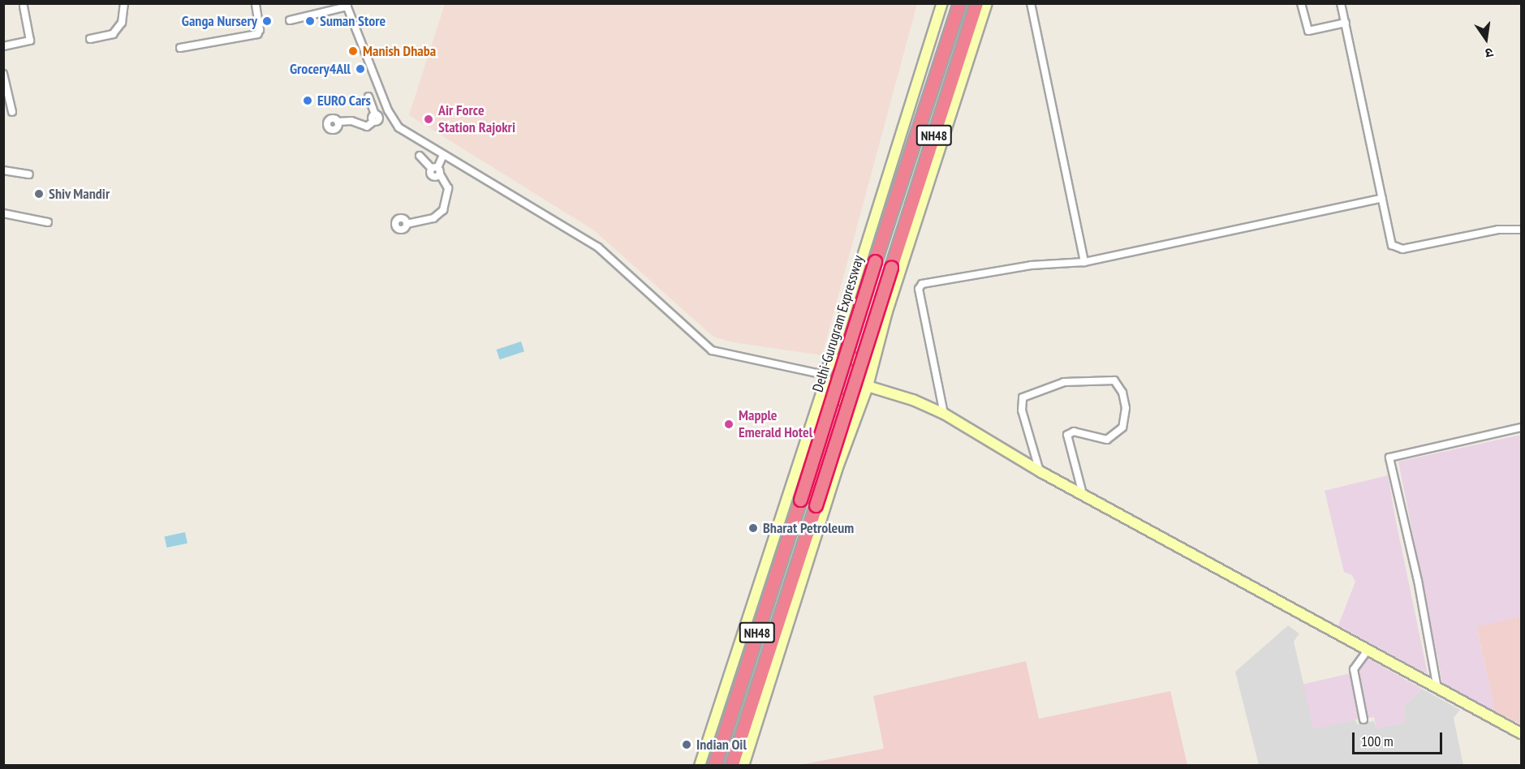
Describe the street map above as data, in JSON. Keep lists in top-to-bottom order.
{
  "streets": {
    "highway": ["NH48", "Delhi-Gurugram Expressway"]
  },
  "places": [
    "Ganga Nursery",
    "Suman Store",
    "Manish Dhaba",
    "Grocery4All",
    "EURO Cars",
    "Air Force Station Rajokri",
    "Shiv Mandir",
    "Mapple Emerald Hotel",
    "Bharat Petroleum",
    "Indian Oil"
  ],
  "scale_bar": "100 m",
  "north": "bottom"
}
